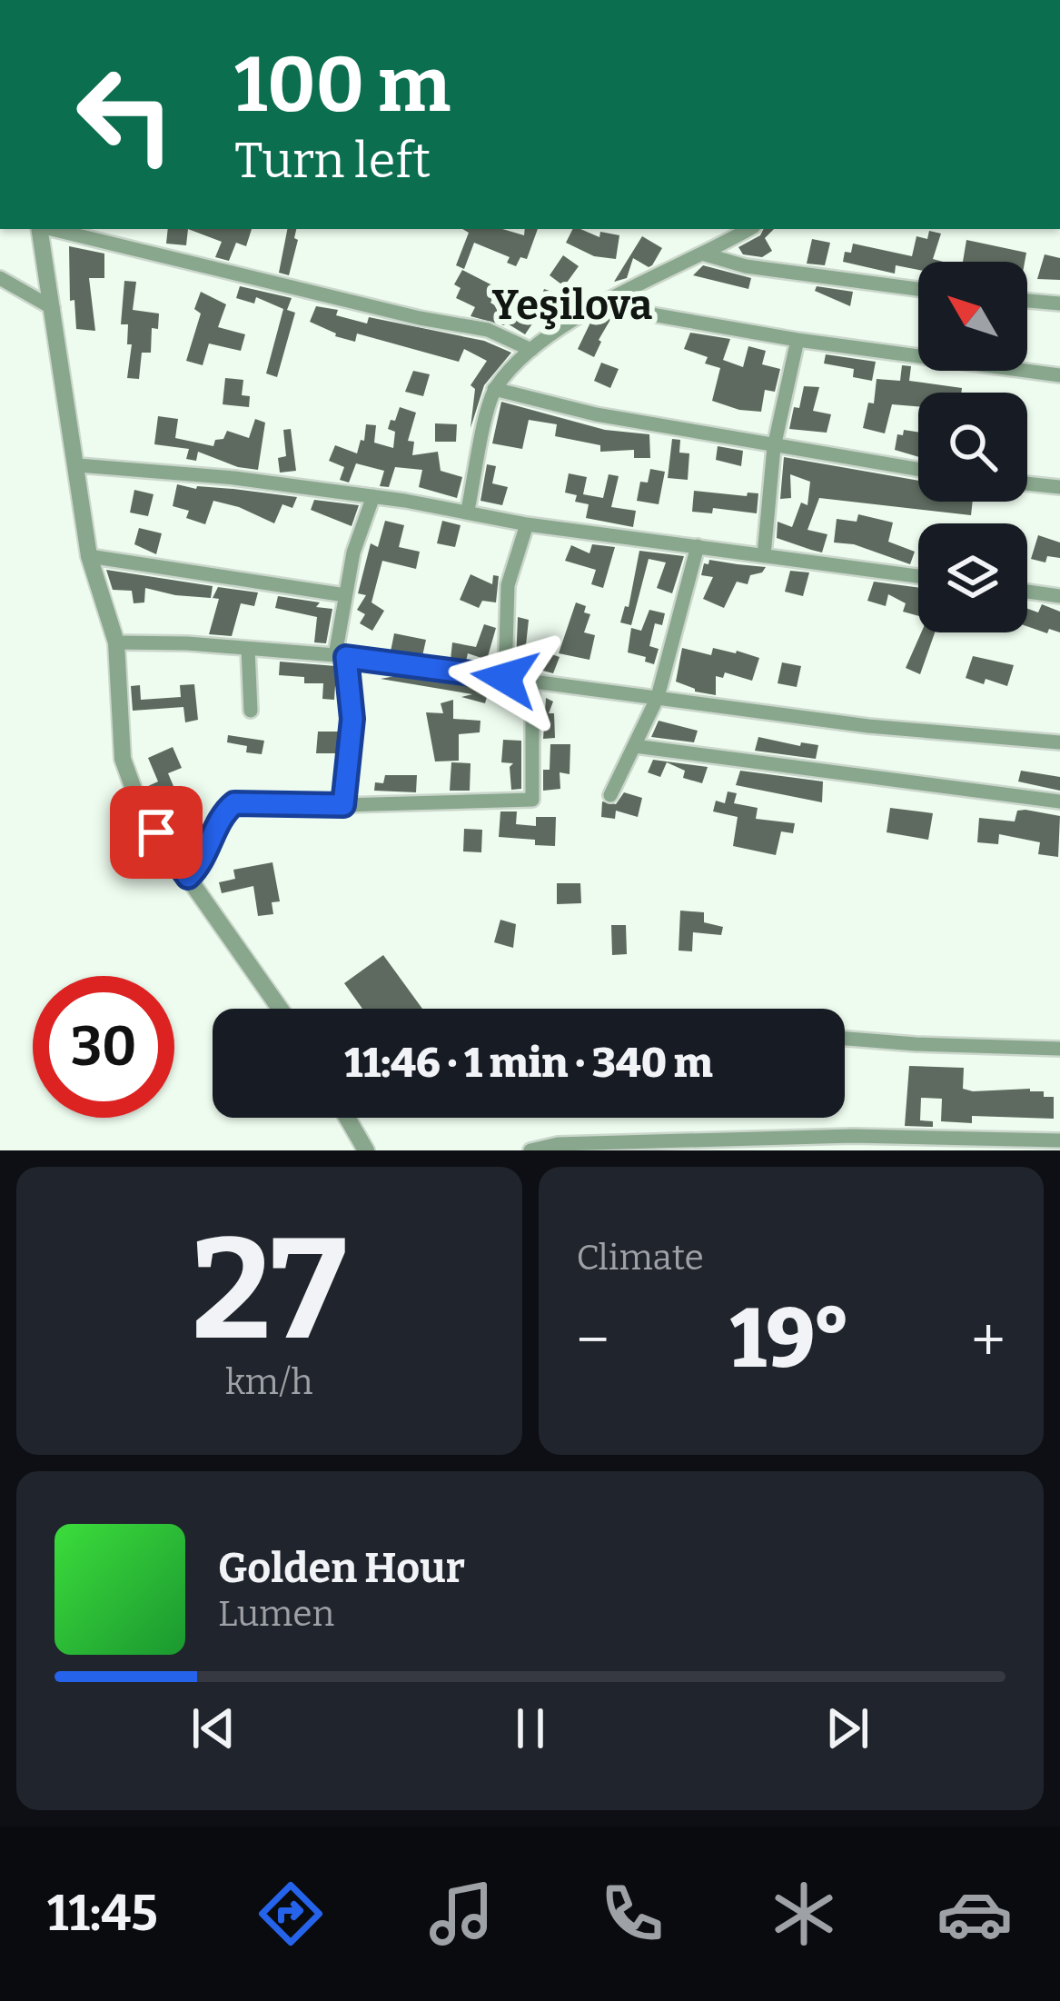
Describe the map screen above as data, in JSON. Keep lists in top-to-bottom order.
{
  "districts": ["Yeşilova"],
  "north": "top left",
  "page": {
    "turn": ["100 m", "Turn left"],
    "limit": "30",
    "trip": "11:46 · 1 min · 340 m",
    "tile": [
      ["27", "km/h"],
      "Climate"
    ],
    "heat": ["−", "19°", "+"],
    "song": ["Golden Hour", "Lumen"],
    "tabs": "11:45"
  }
}
